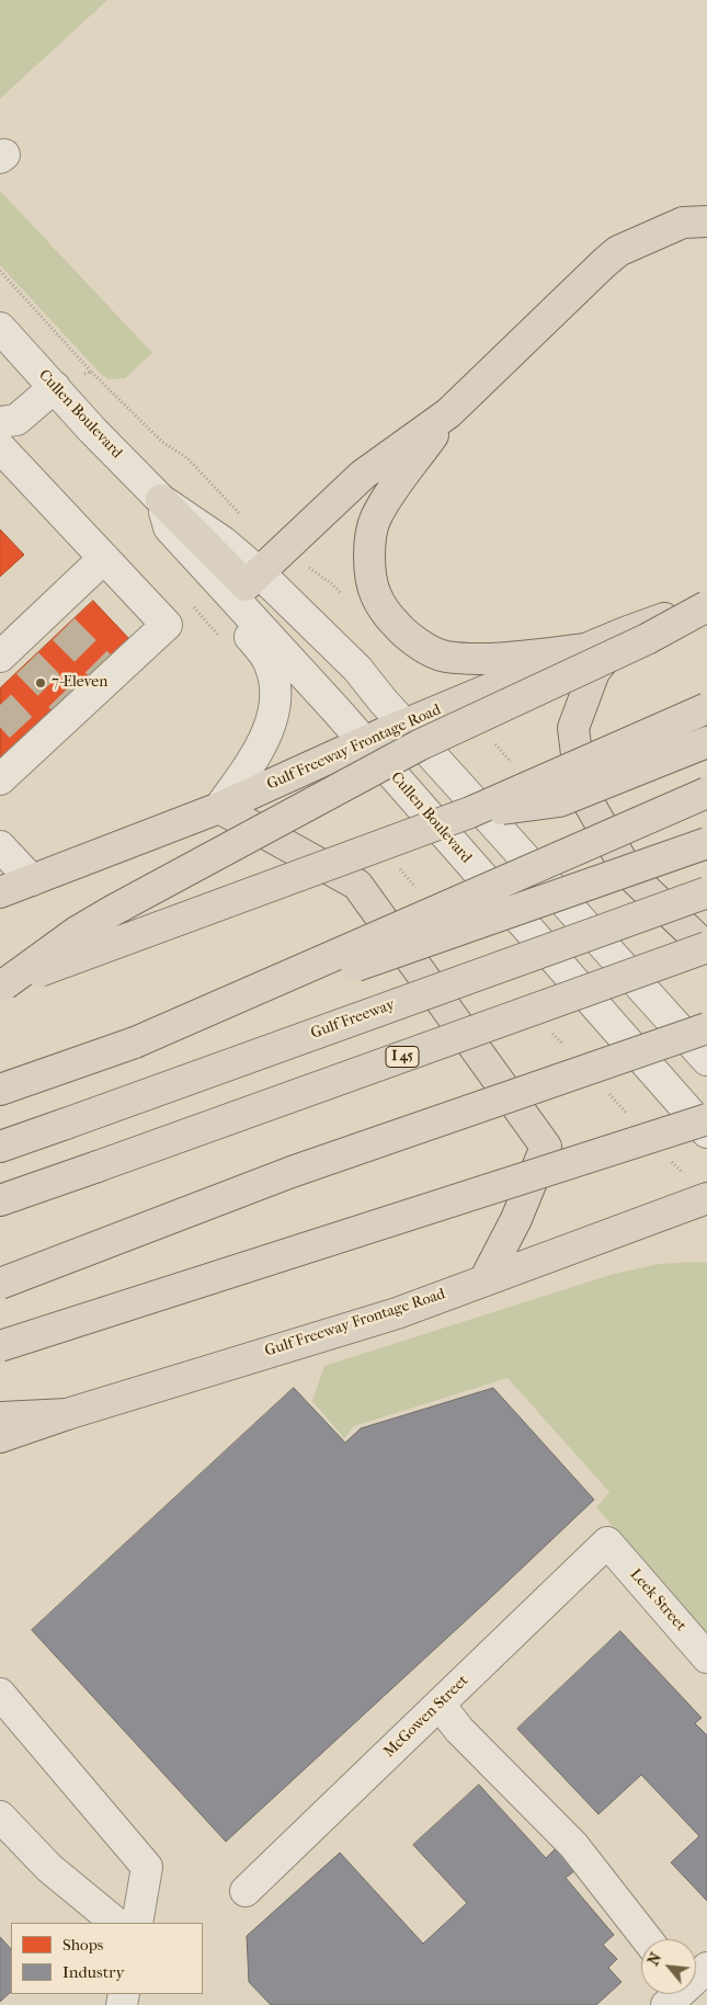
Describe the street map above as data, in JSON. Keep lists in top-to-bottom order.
{
  "streets": {
    "main road": ["Gulf Freeway Frontage Road", "Gulf Freeway", "I 45"],
    "street": ["Cullen Boulevard", "Leek Street", "McGowen Street"]
  },
  "crossings": [
    ["Cullen Boulevard", "Gulf Freeway Frontage Road"],
    ["Leek Street", "McGowen Street"]
  ],
  "places": ["7-Eleven"],
  "legend": ["Shops", "Industry"],
  "north": "top left"
}
